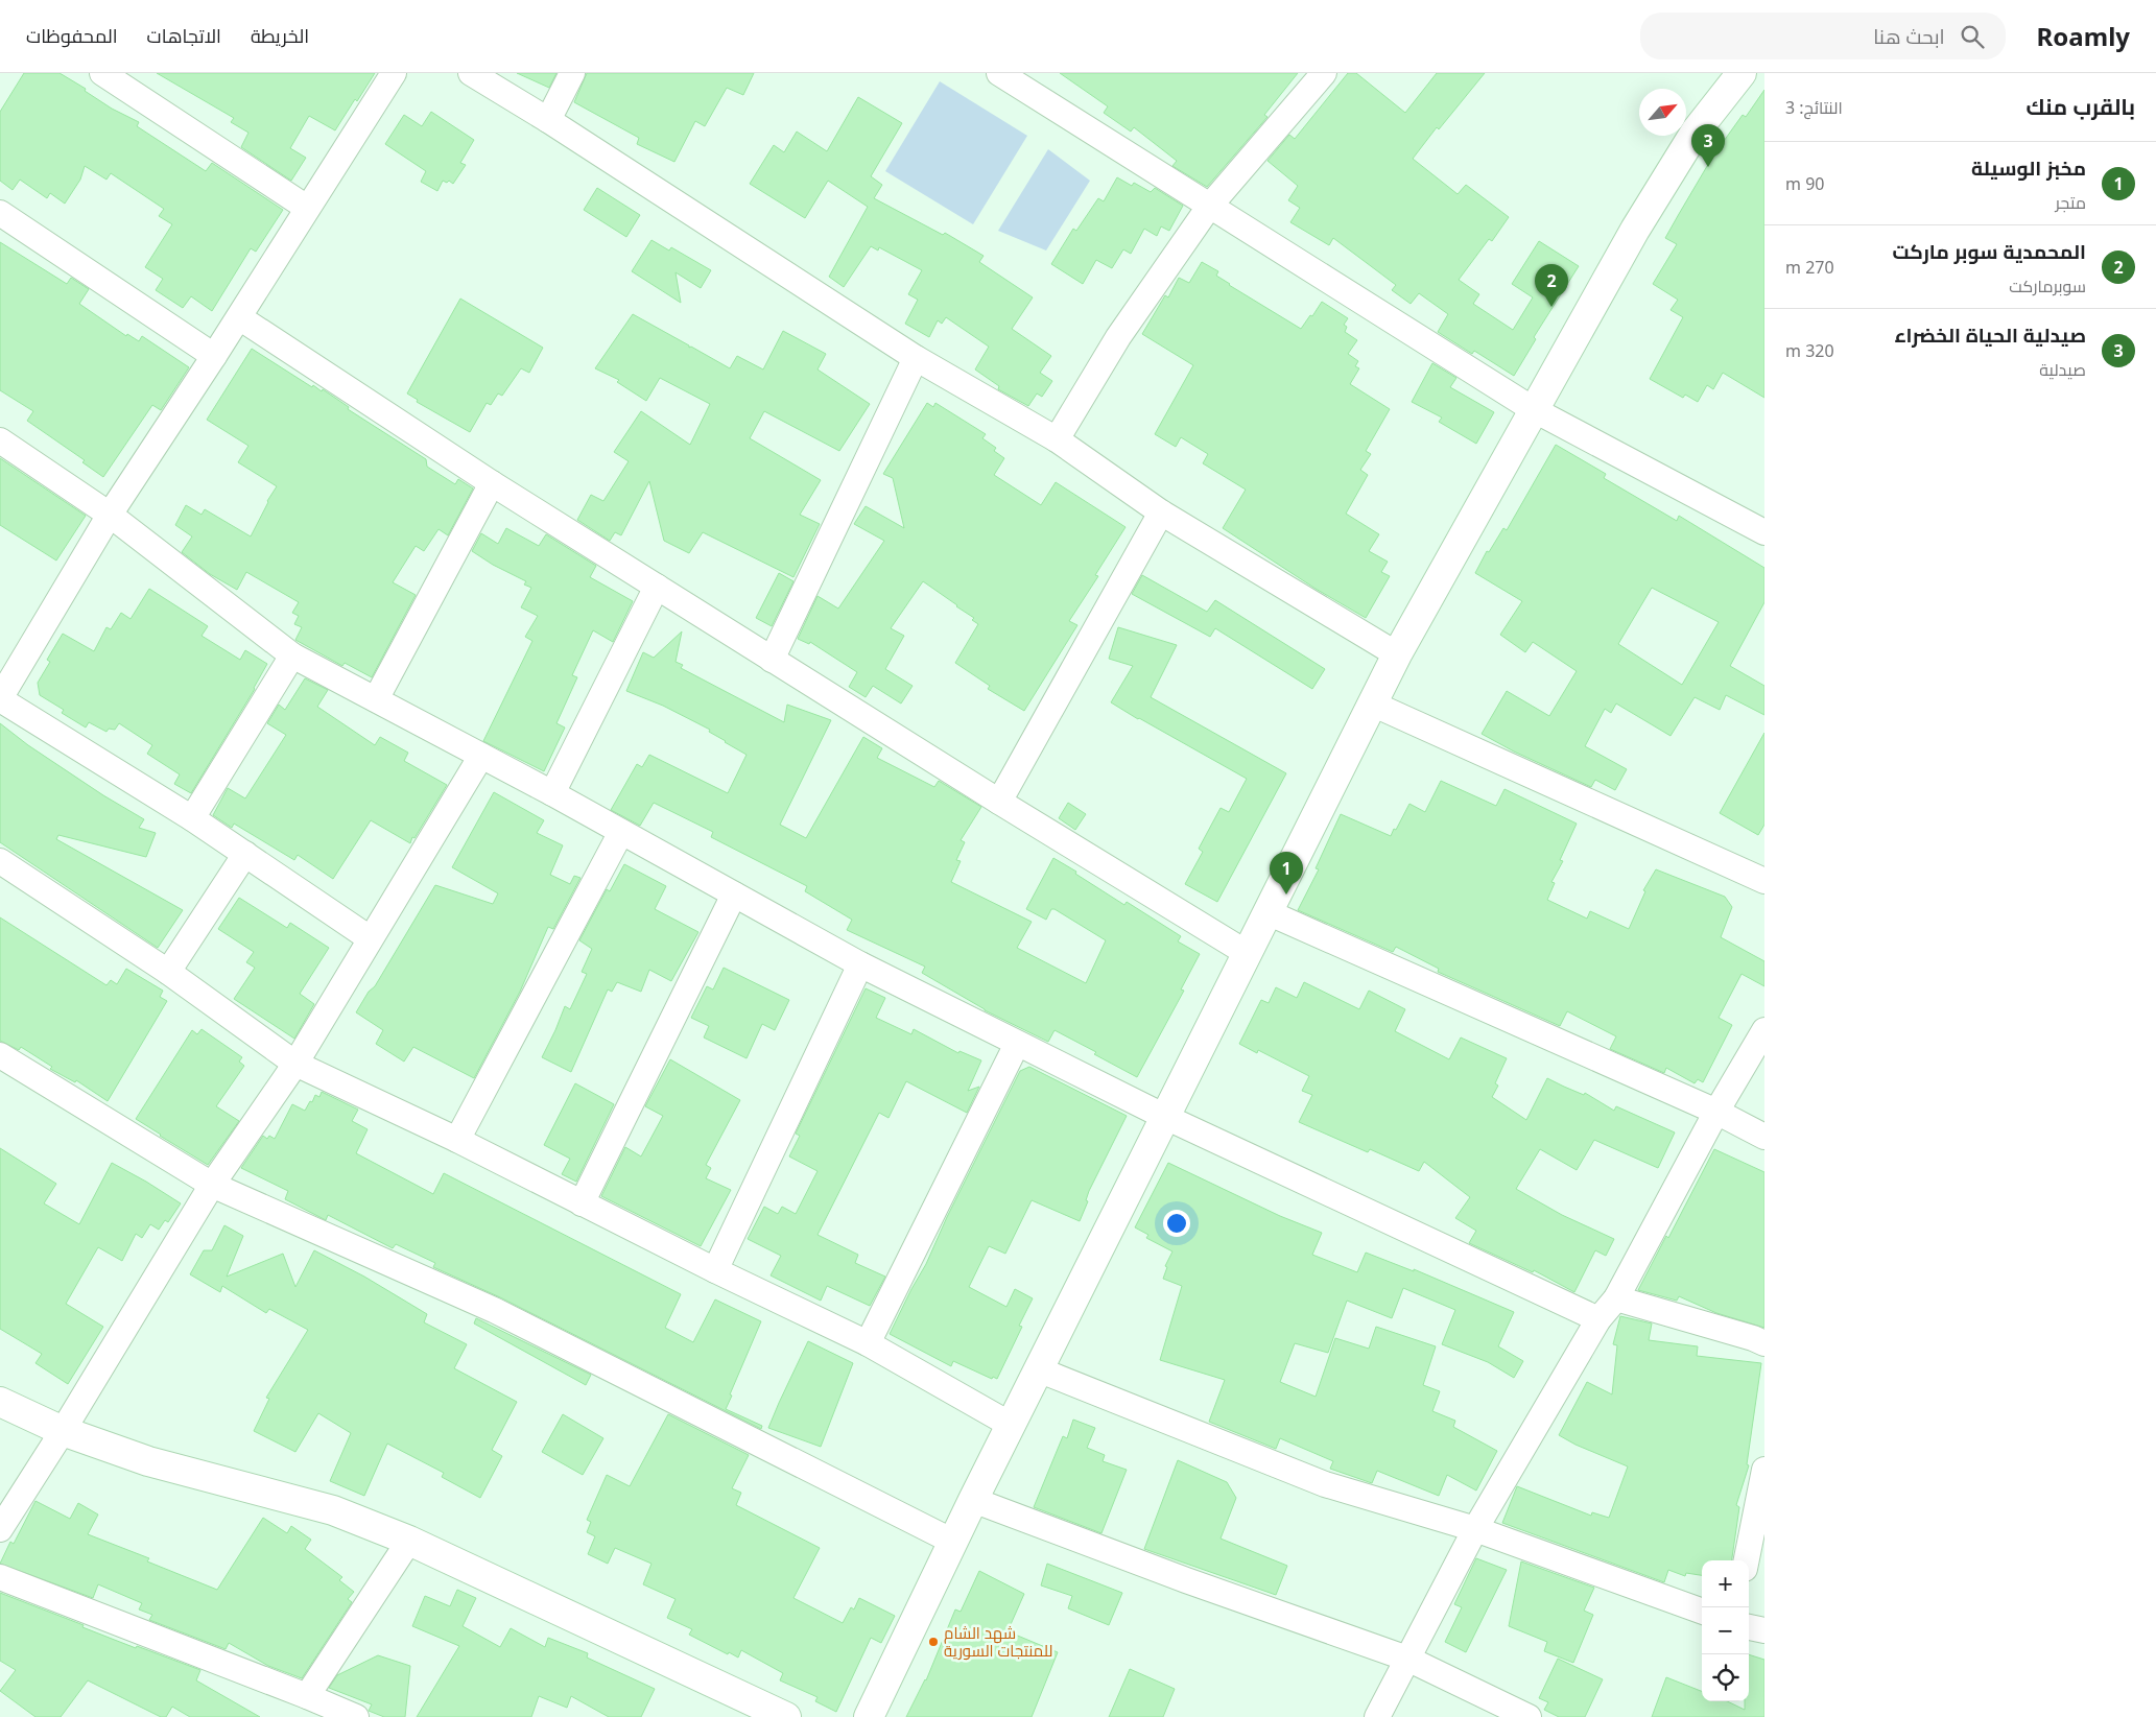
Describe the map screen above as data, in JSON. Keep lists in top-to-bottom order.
{
  "places": ["شهد الشام للمنتجات السورية"],
  "north": "top right",
  "page": {
    "header": "Roamly",
    "search": "ابحث هنا",
    "nav": ["الخريطة", "الاتجاهات", "المحفوظات"],
    "heading": ["بالقرب منك", "النتائج: 3"],
    "pins": ["3", "2", "1"],
    "list": [
      {
        "mark": "1",
        "name": "مخبز الوسيلة",
        "note": "متجر",
        "value": "90 m"
      },
      {
        "mark": "2",
        "name": "المحمدية سوبر ماركت",
        "note": "سوبرماركت",
        "value": "270 m"
      },
      {
        "mark": "3",
        "name": "صيدلية الحياة الخضراء",
        "note": "صيدلية",
        "value": "320 m"
      }
    ],
    "map_buttons": ["+", "−"]
  }
}
